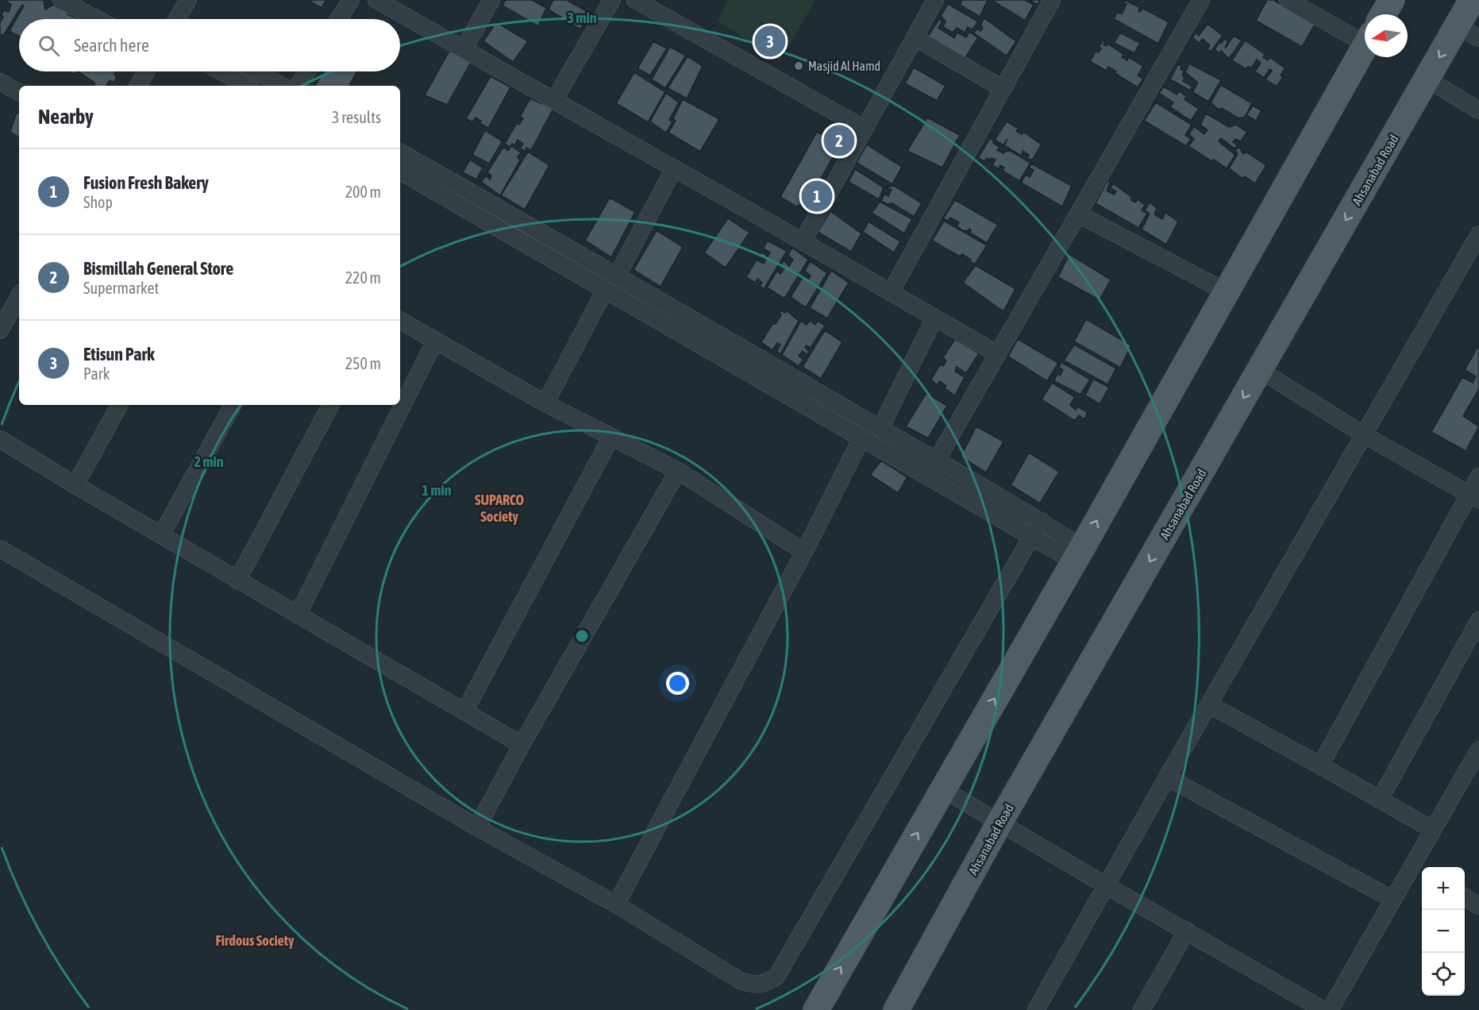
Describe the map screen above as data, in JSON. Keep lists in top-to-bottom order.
{
  "streets": {
    "main road": ["Ahsanabad Road"]
  },
  "districts": ["SUPARCO Society", "Firdous Society"],
  "places": ["Masjid Al Hamd"],
  "north": "left",
  "page": {
    "search": "Search here",
    "pins": ["3", "2", "1"],
    "heading": ["Nearby", "3 results"],
    "list": [
      {
        "mark": "1",
        "name": "Fusion Fresh Bakery",
        "note": "Shop",
        "value": "200 m"
      },
      {
        "mark": "2",
        "name": "Bismillah General Store",
        "note": "Supermarket",
        "value": "220 m"
      },
      {
        "mark": "3",
        "name": "Etisun Park",
        "note": "Park",
        "value": "250 m"
      }
    ],
    "map_buttons": ["+", "−"]
  },
  "rings": ["3 min", "2 min", "1 min"]
}
